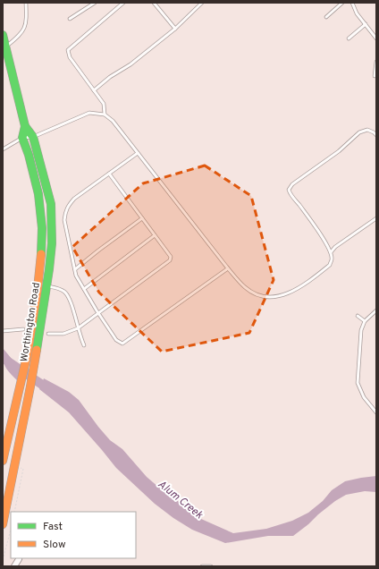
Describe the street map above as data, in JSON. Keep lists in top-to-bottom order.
{
  "streets": {
    "main road": ["Worthington Road"]
  },
  "water": ["Alum Creek"],
  "legend": ["Fast", "Slow"]
}
